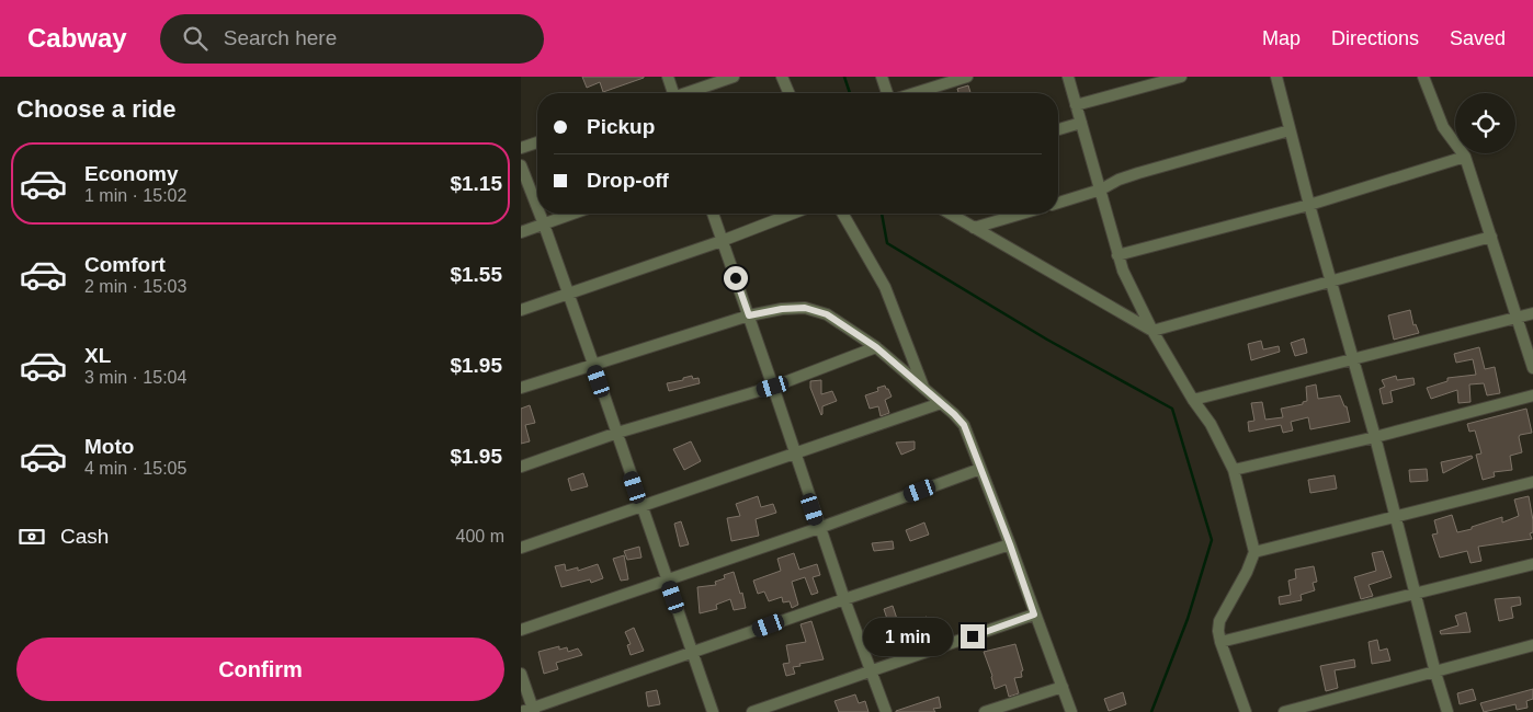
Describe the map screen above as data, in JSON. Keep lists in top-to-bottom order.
{
  "page": {
    "header": "Cabway",
    "search": "Search here",
    "nav": ["Map", "Directions", "Saved"],
    "heading": "Choose a ride",
    "banner": ["Pickup", "Drop-off"],
    "list": [
      {
        "name": "Economy",
        "note": "1 min · 15:02",
        "value": "$1.15"
      },
      {
        "name": "Comfort",
        "note": "2 min · 15:03",
        "value": "$1.55"
      },
      {
        "name": "XL",
        "note": "3 min · 15:04",
        "value": "$1.95"
      },
      {
        "name": "Moto",
        "note": "4 min · 15:05",
        "value": "$1.95"
      }
    ],
    "pay": ["Cash", "400 m"],
    "bubble": "1 min",
    "buttons": "Confirm"
  }
}
